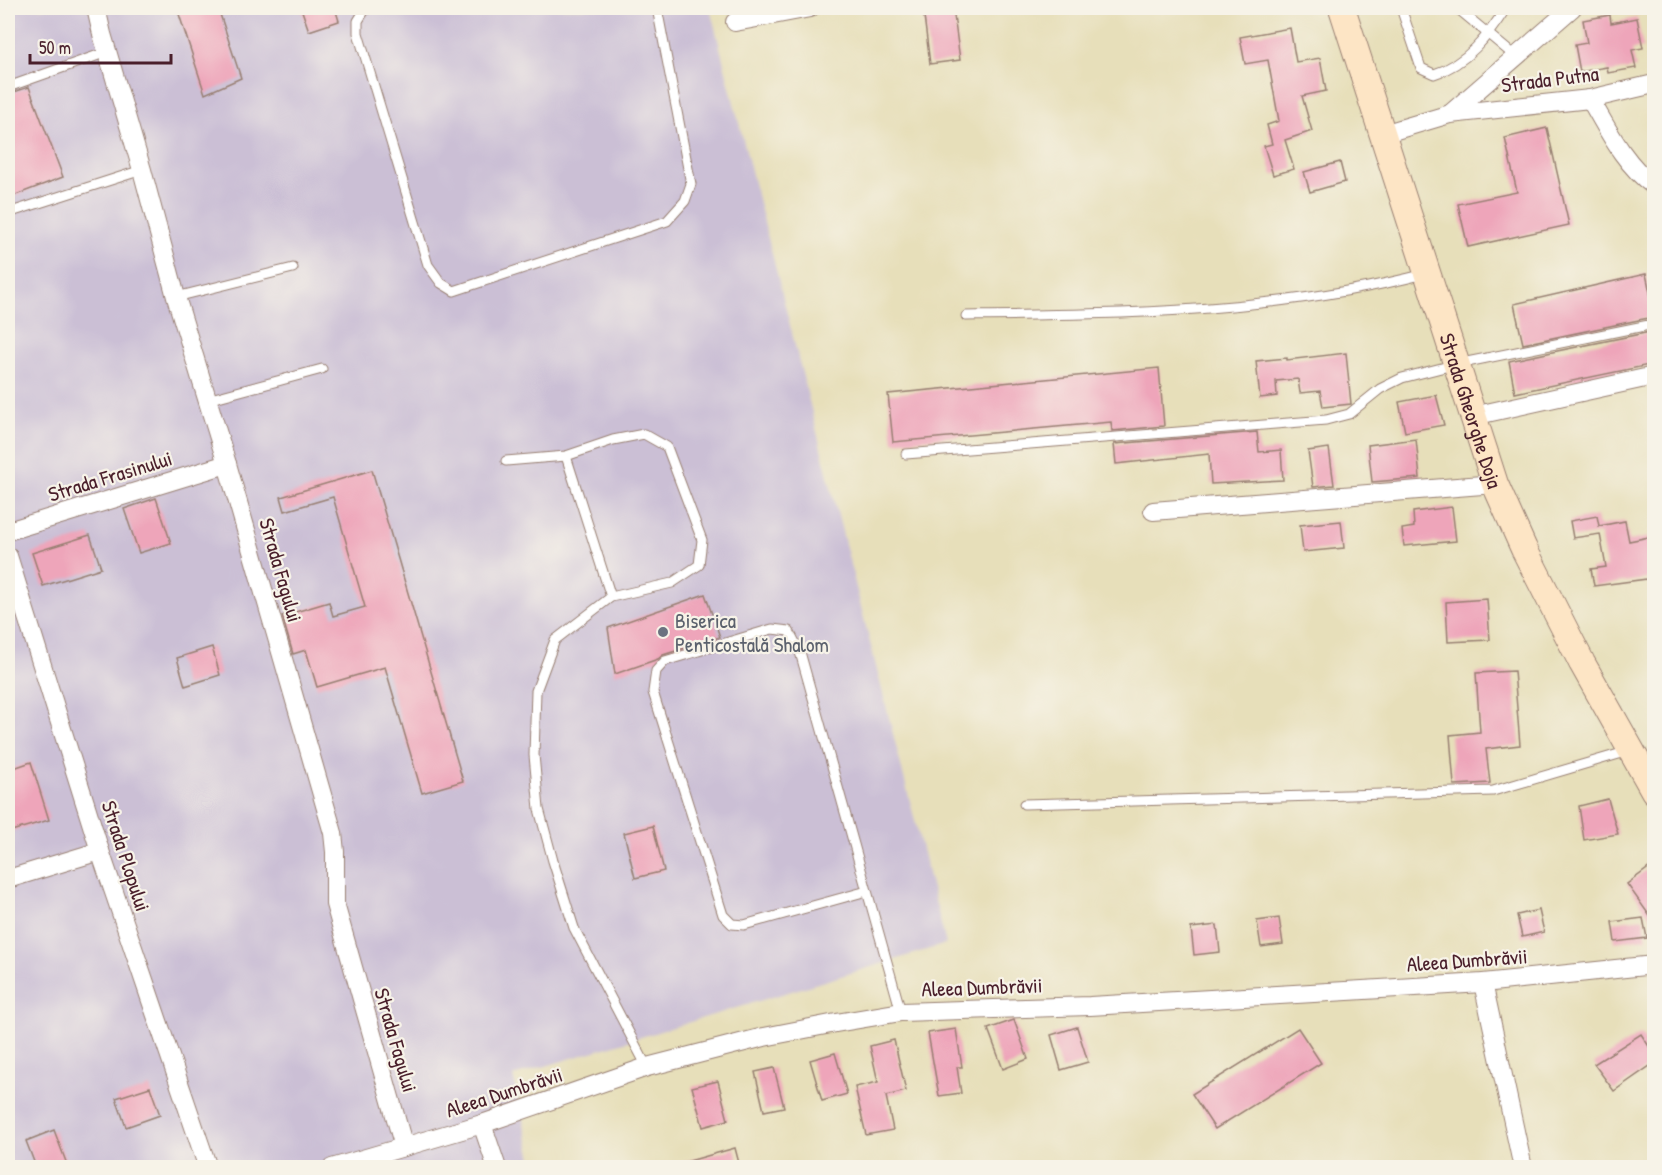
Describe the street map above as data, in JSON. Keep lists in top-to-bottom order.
{
  "streets": {
    "main road": ["Strada Gheorghe Doja"],
    "street": [
      "Strada Putna",
      "Strada Frasinului",
      "Strada Fagului",
      "Strada Plopului",
      "Aleea Dumbrăvii"
    ]
  },
  "crossings": [
    ["Strada Putna", "Strada Gheorghe Doja"],
    ["Strada Frasinului", "Strada Fagului"],
    ["Strada Fagului", "Aleea Dumbrăvii"]
  ],
  "places": ["Biserica Penticostală Shalom"],
  "scale_bar": "50 m"
}
